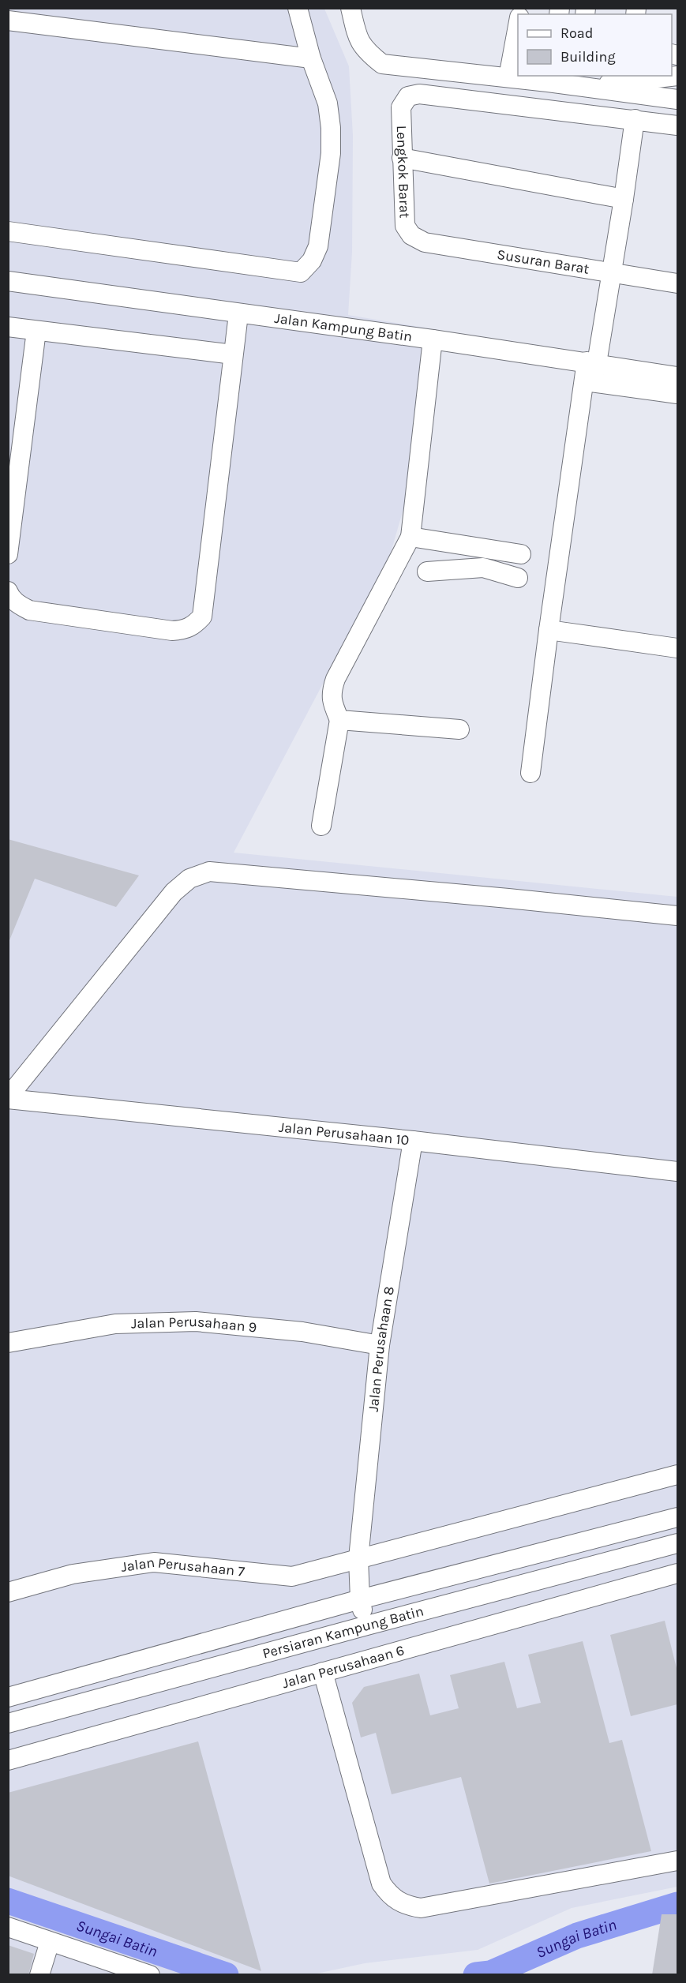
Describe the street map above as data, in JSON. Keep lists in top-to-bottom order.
{
  "streets": {
    "street": [
      "Lengkok Barat",
      "Susuran Barat",
      "Jalan Kampung Batin",
      "Jalan Perusahaan 10",
      "Jalan Perusahaan 9",
      "Jalan Perusahaan 8",
      "Jalan Perusahaan 7",
      "Persiaran Kampung Batin",
      "Jalan Perusahaan 6"
    ]
  },
  "crossings": [
    ["Lengkok Barat", "Susuran Barat"],
    ["Jalan Perusahaan 10", "Jalan Perusahaan 8"],
    ["Jalan Perusahaan 9", "Jalan Perusahaan 8"],
    ["Jalan Perusahaan 8", "Jalan Perusahaan 7"],
    ["Jalan Perusahaan 8", "Persiaran Kampung Batin"]
  ],
  "water": ["Sungai Batin"],
  "legend": ["Road", "Building"]
}
